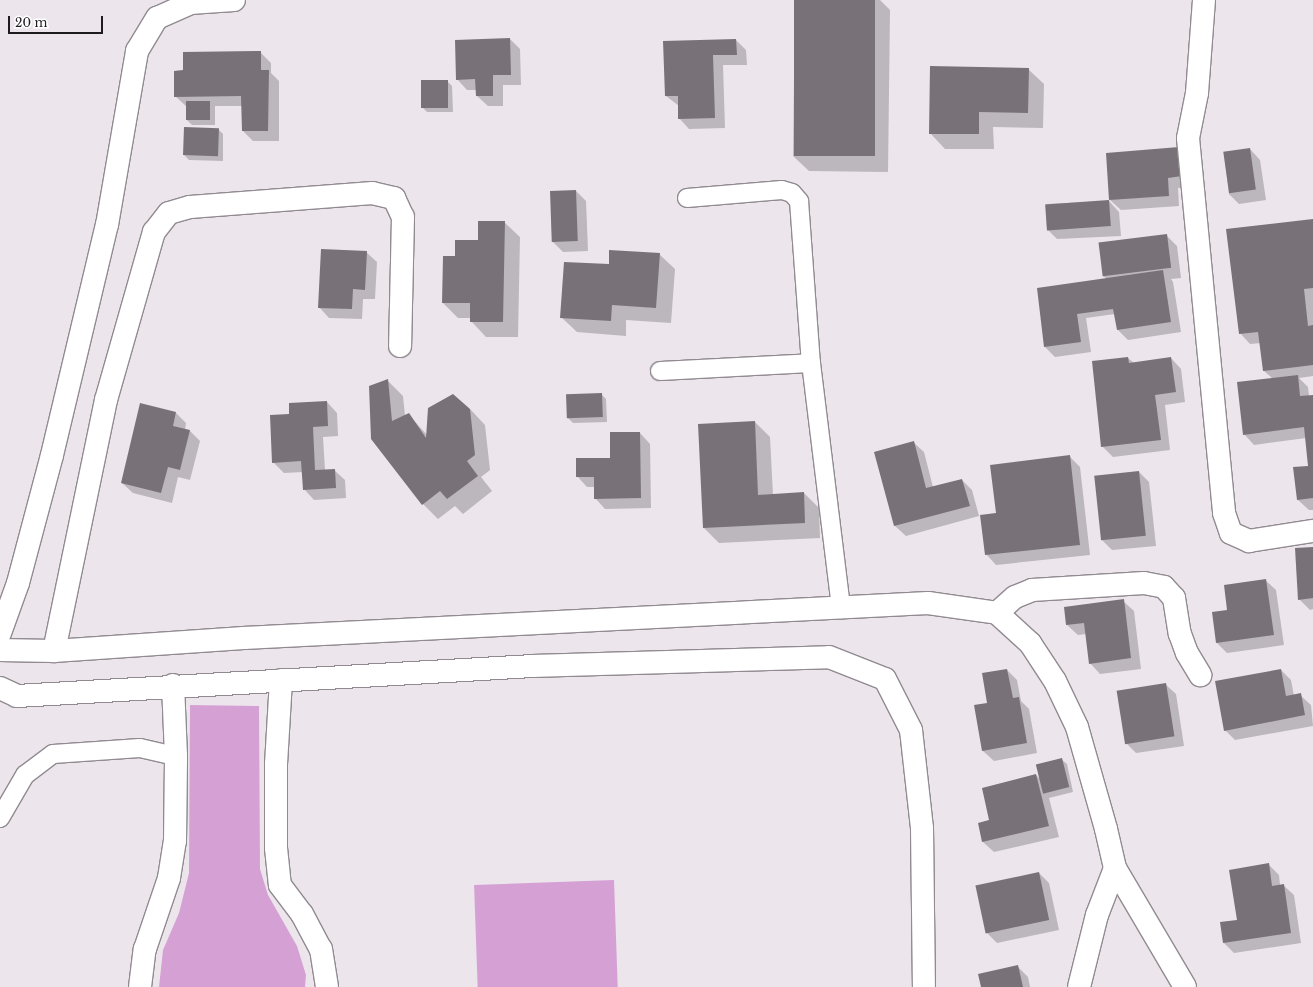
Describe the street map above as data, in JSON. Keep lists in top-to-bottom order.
{
  "scale_bar": "20 m"
}
